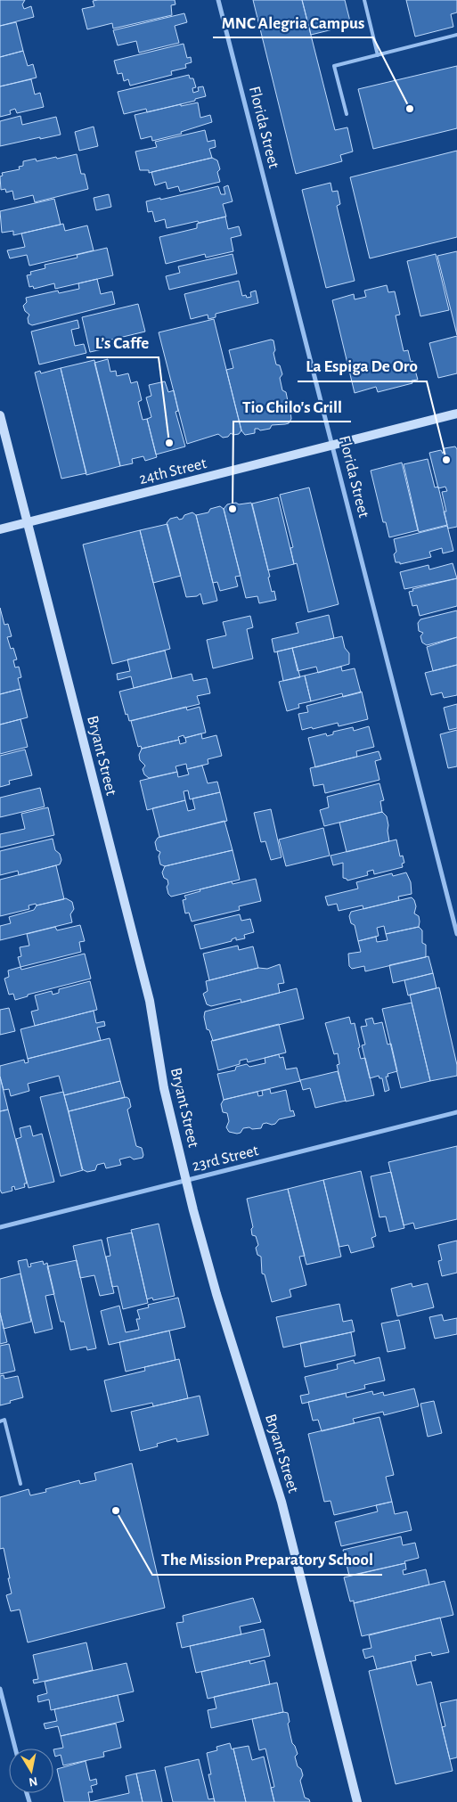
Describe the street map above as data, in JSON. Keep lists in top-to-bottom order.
{
  "streets": {
    "street": [
      "Florida Street",
      "24th Street",
      "Bryant Street",
      "23rd Street"
    ]
  },
  "crossings": [
    ["Florida Street", "24th Street"],
    ["24th Street", "Bryant Street"],
    ["Bryant Street", "23rd Street"]
  ],
  "places": [
    "MNC Alegria Campus",
    "L’s Caffe",
    "La Espiga De Oro",
    "Tio Chilo's Grill",
    "The Mission Preparatory School"
  ],
  "north": "bottom"
}
